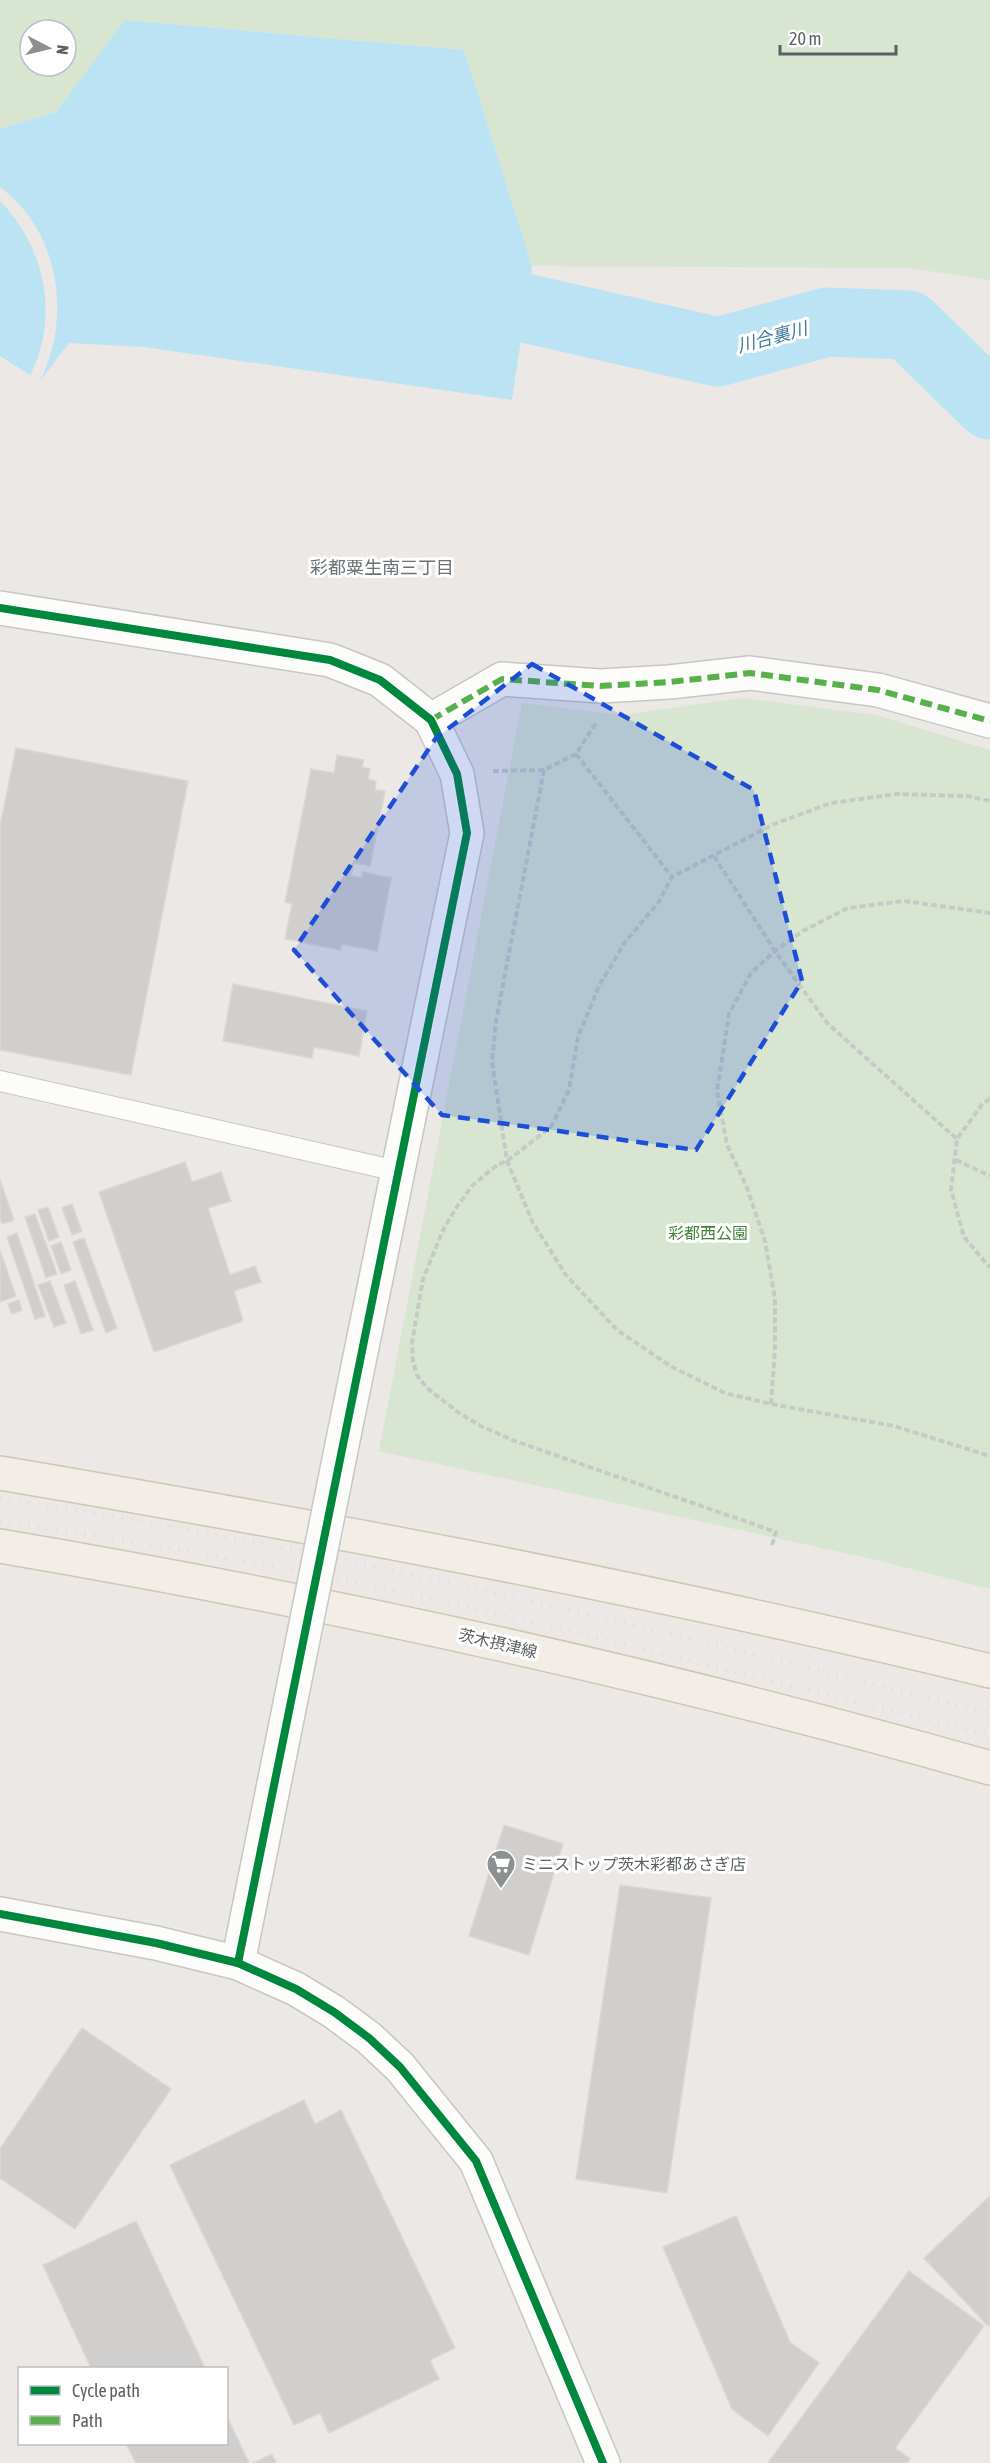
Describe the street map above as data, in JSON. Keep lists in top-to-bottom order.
{
  "streets": {
    "main road": ["茨木摂津線"]
  },
  "districts": ["彩都粟生南三丁目"],
  "water": ["川合裏川"],
  "parks": ["彩都西公園"],
  "places": {
    "supermarket": ["ミニストップ茨木彩都あさぎ店"]
  },
  "legend": ["Cycle path", "Path"],
  "scale_bar": "20 m",
  "north": "right"
}
